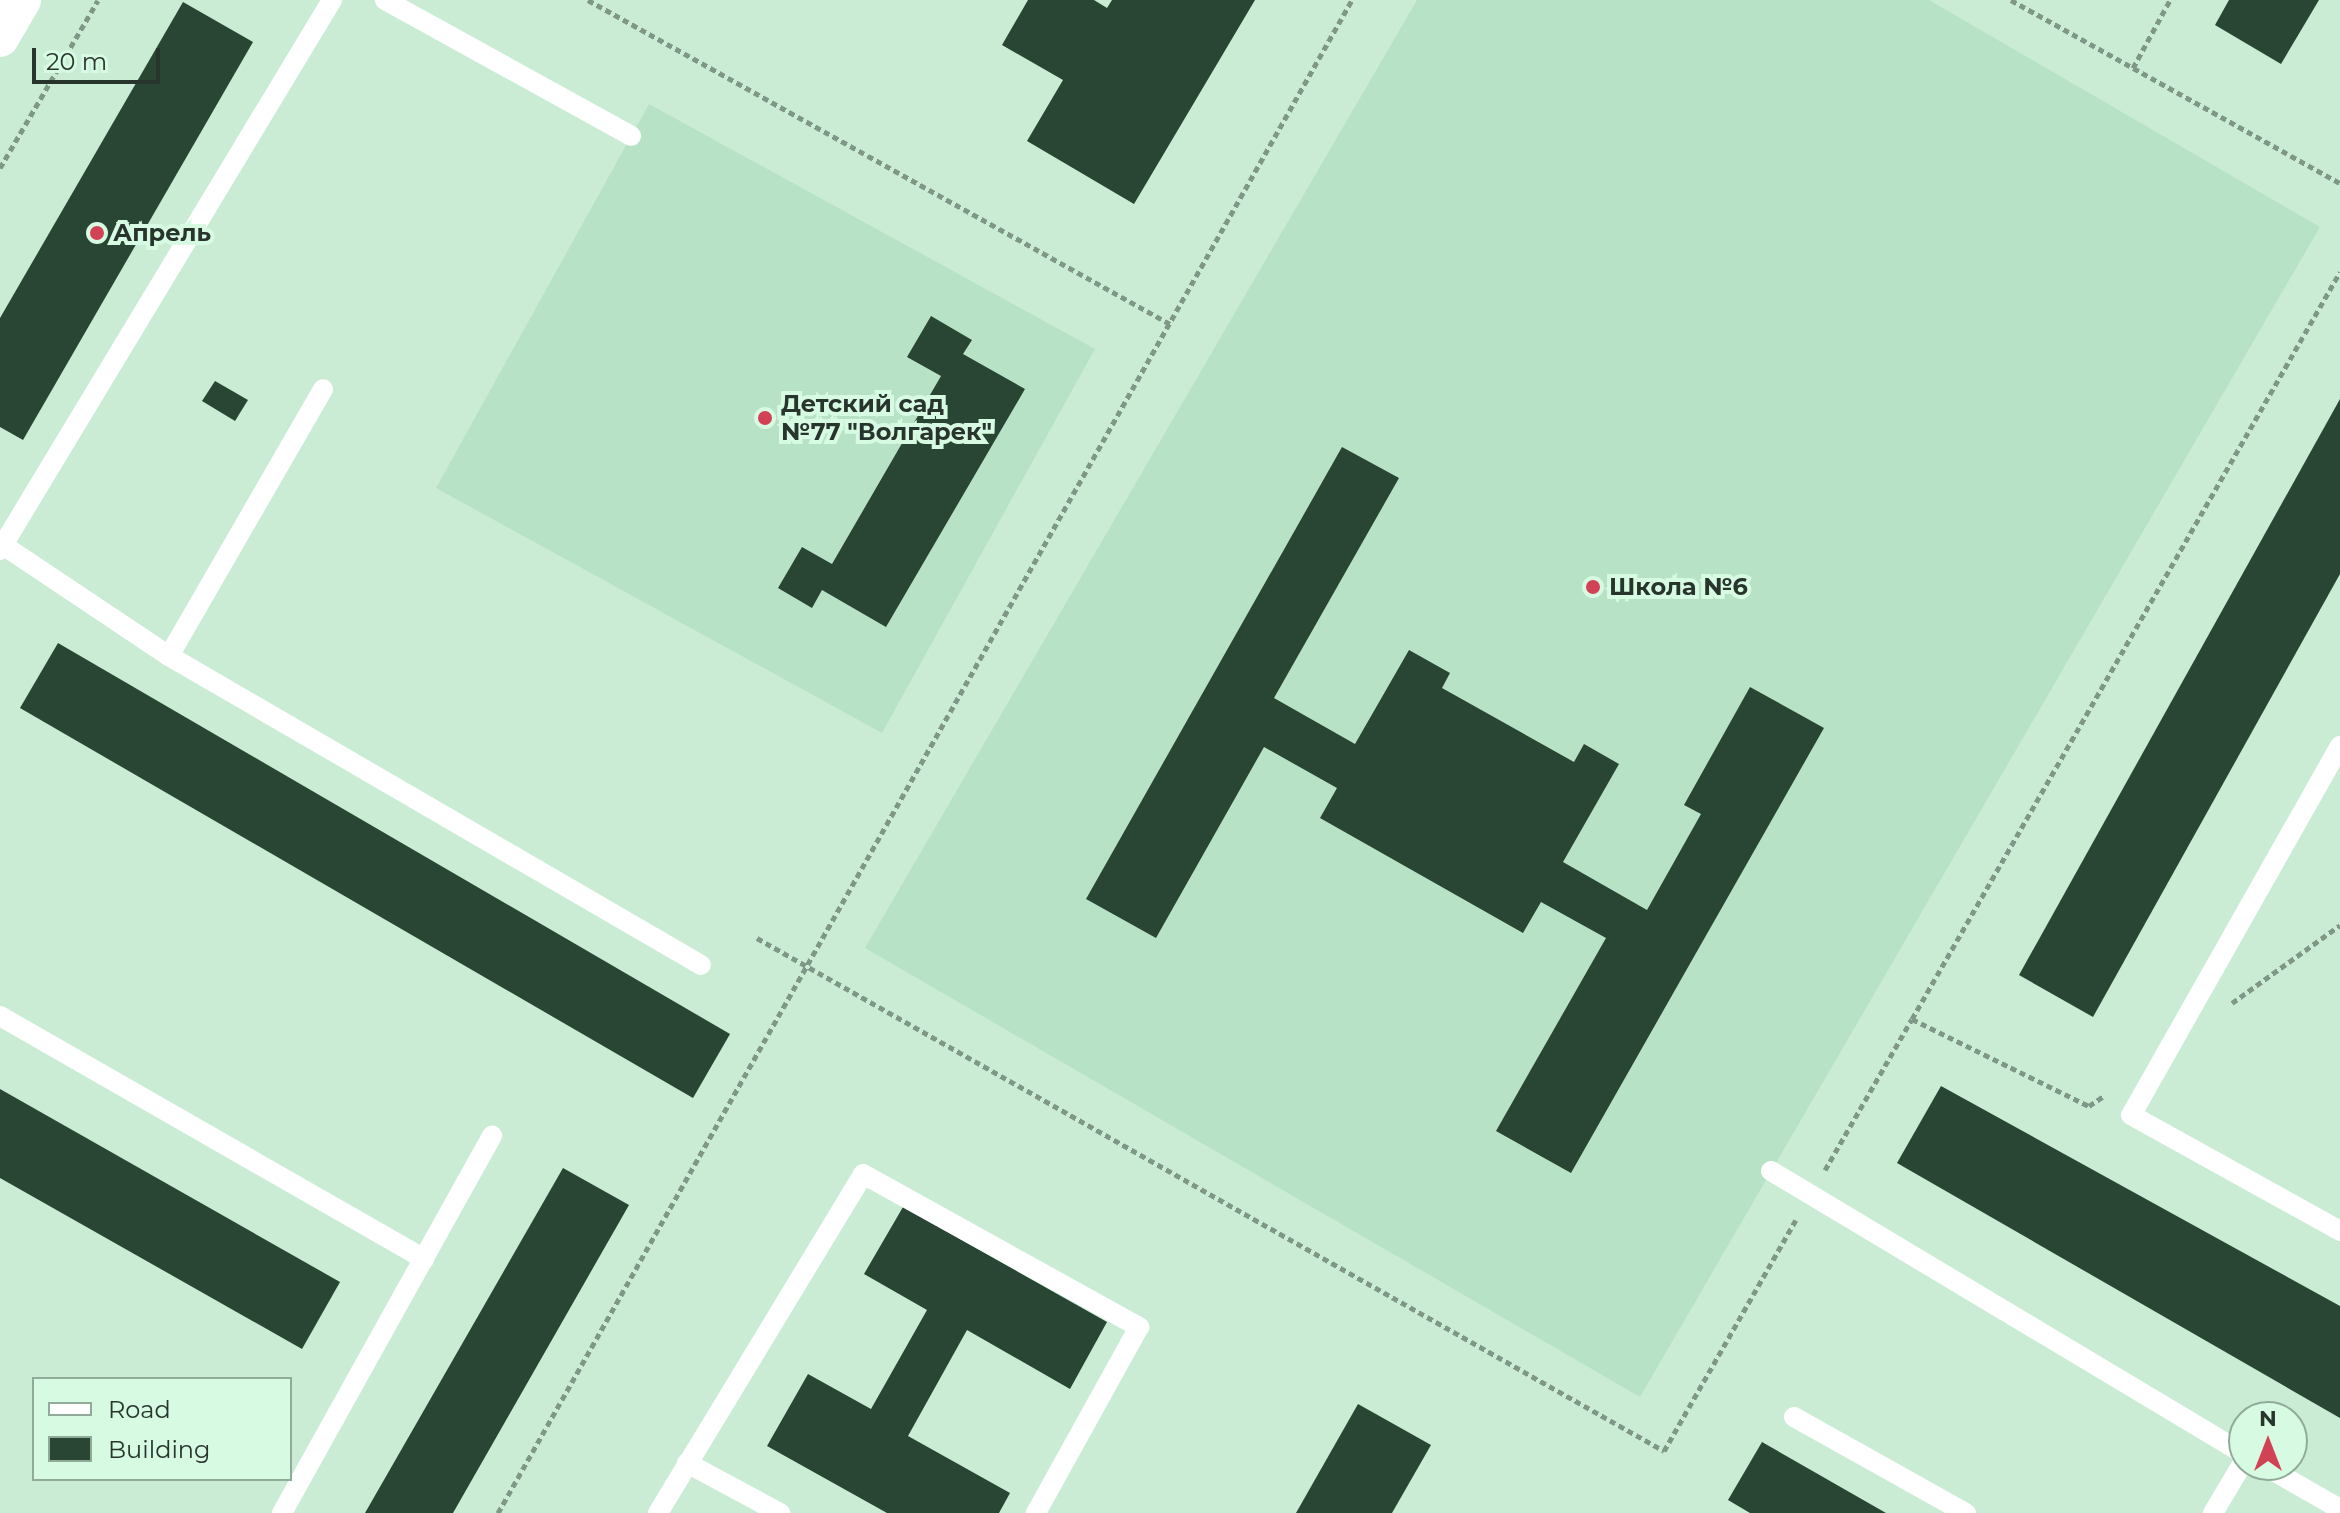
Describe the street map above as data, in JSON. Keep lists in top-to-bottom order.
{
  "places": ["Апрель", "Детский сад №77 \"Волгарек\"", "Школа №6"],
  "legend": ["Road", "Building"],
  "scale_bar": "20 m",
  "north": "top"
}
